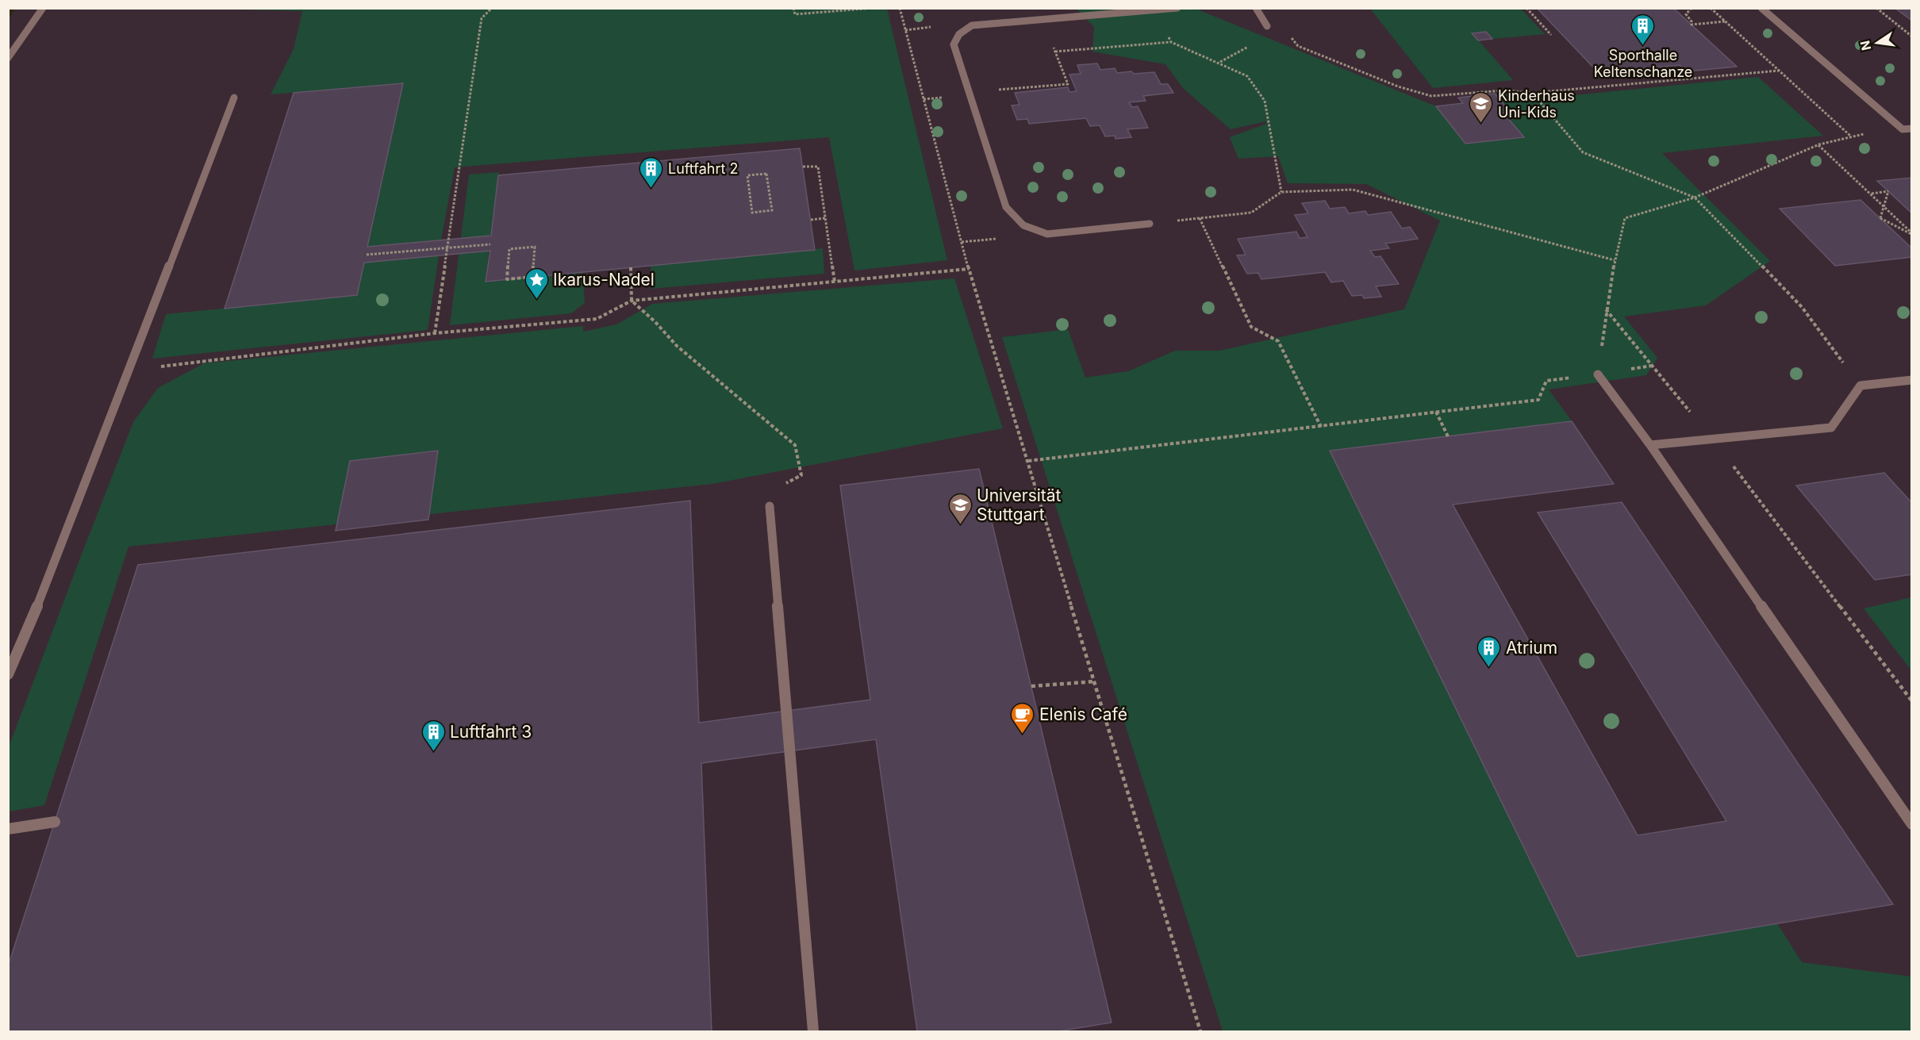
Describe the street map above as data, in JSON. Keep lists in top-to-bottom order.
{
  "places": {
    "building": [
      "Sporthalle Keltenschanze",
      "Luftfahrt 2",
      "Atrium",
      "Luftfahrt 3"
    ],
    "school or university": ["Kinderhaus Uni-Kids", "Universität Stuttgart"],
    "place": ["Ikarus-Nadel"],
    "cafe": ["Elenis Café"]
  },
  "north": "left"
}
